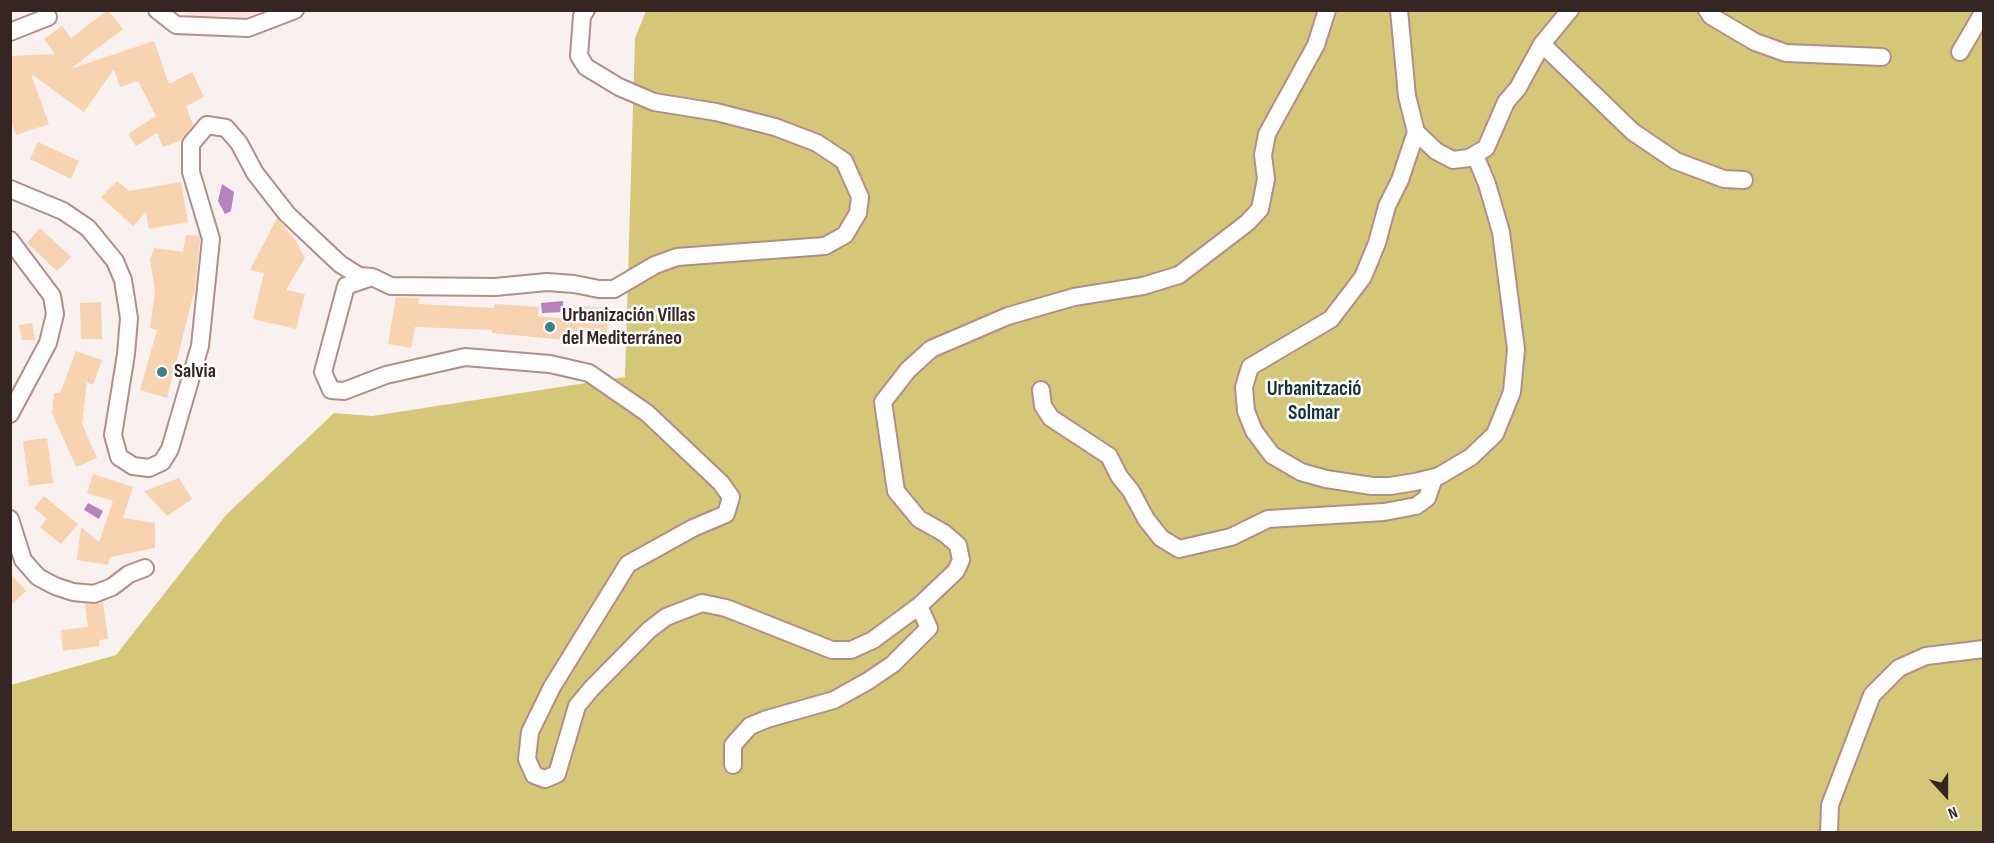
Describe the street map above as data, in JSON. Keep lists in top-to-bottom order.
{
  "districts": ["Urbanització Solmar"],
  "places": ["Urbanización Villas del Mediterráneo", "Salvia"],
  "north": "bottom"
}
